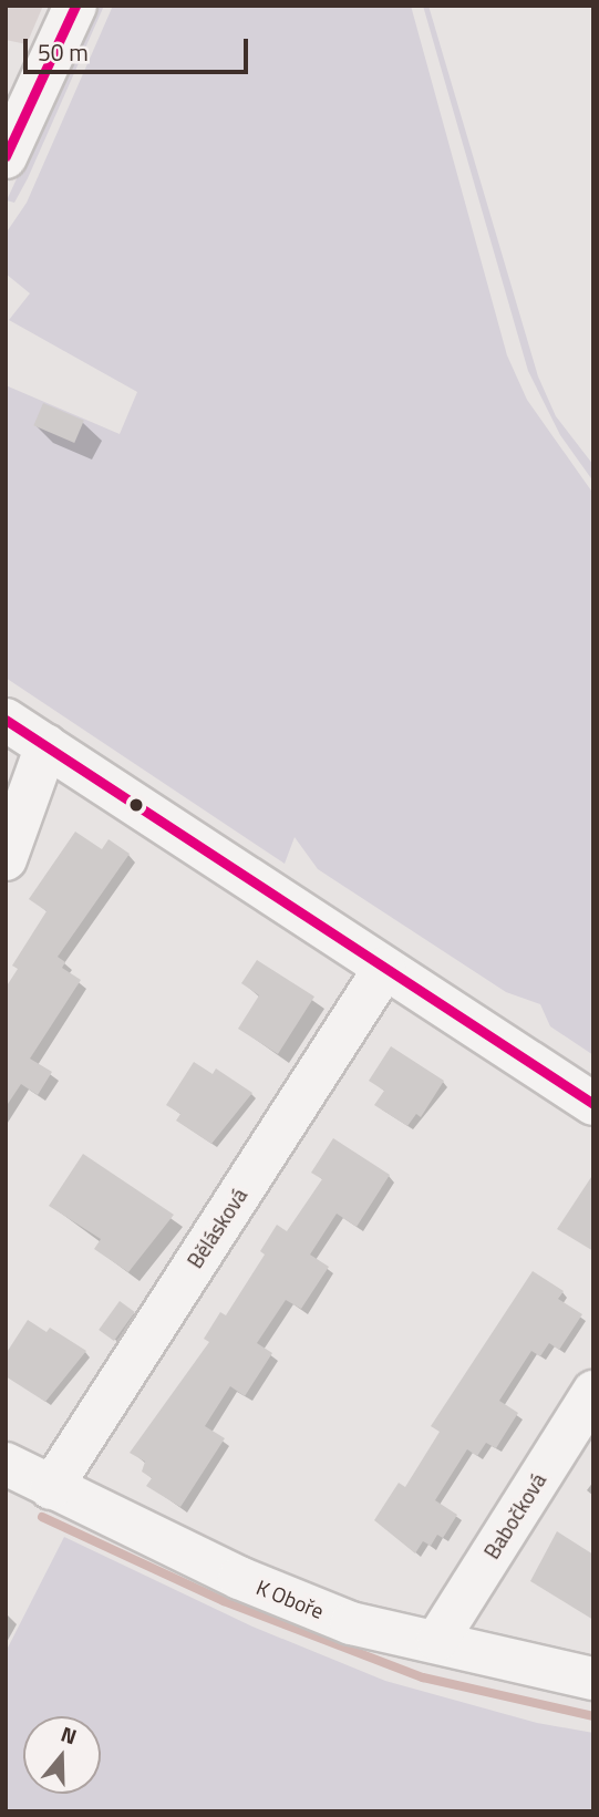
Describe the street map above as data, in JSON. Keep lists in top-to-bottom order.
{
  "streets": {
    "street": ["Bělásková", "Babočková", "K Oboře"]
  },
  "crossings": [
    ["Bělásková", "K Oboře"],
    ["Babočková", "K Oboře"]
  ],
  "scale_bar": "50 m",
  "north": "top"
}
